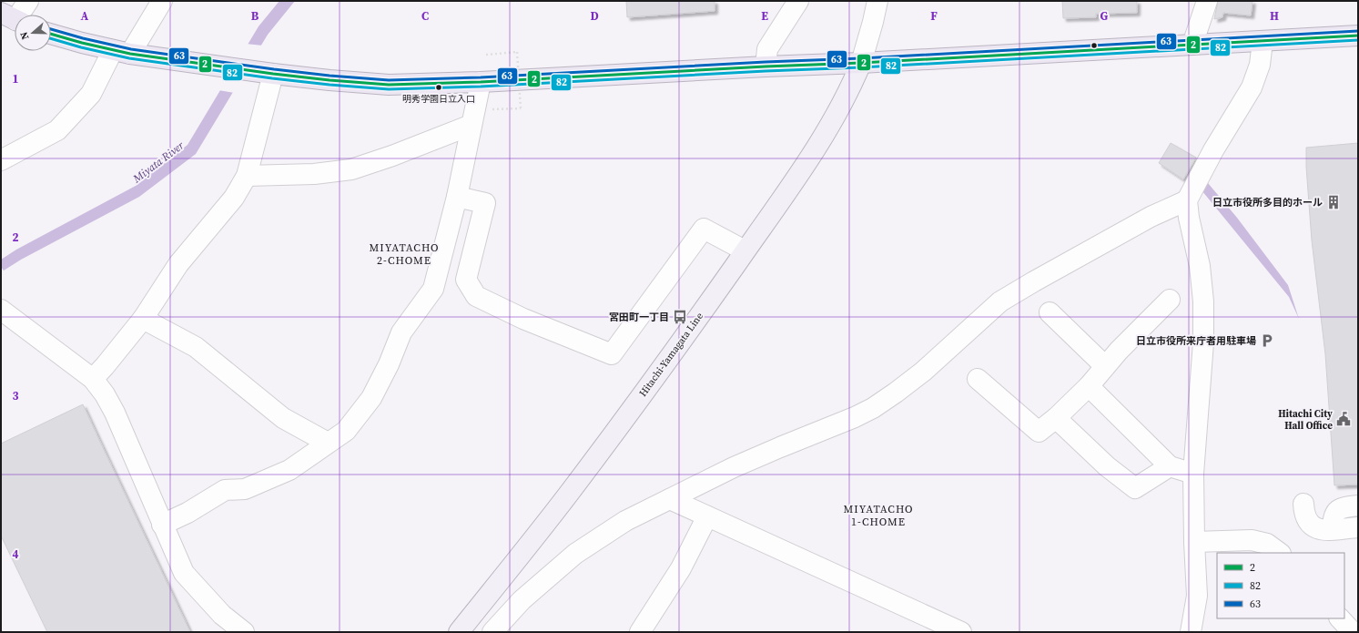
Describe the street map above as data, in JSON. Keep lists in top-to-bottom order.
{
  "streets": {
    "main road": ["Hitachi-Yamagata Line"]
  },
  "districts": ["MIYATACHO 2-CHOME", "MIYATACHO 1-CHOME"],
  "water": ["Miyata River"],
  "places": {
    "other": ["明秀学園日立入口"],
    "building": ["日立市役所多目的ホール"],
    "bus stop": ["宮田町一丁目"],
    "parking": ["日立市役所来庁者用駐車場"],
    "public building": ["Hitachi City Hall Office"]
  },
  "lines": ["transit line 63", "transit line 2", "transit line 82"],
  "legend": ["2", "82", "63"],
  "north": "left",
  "grid": {
    "columns": [
      "A",
      "B",
      "C",
      "D",
      "E",
      "F",
      "G",
      "H"
    ],
    "rows": [
      "1",
      "2",
      "3",
      "4"
    ]
  }
}
